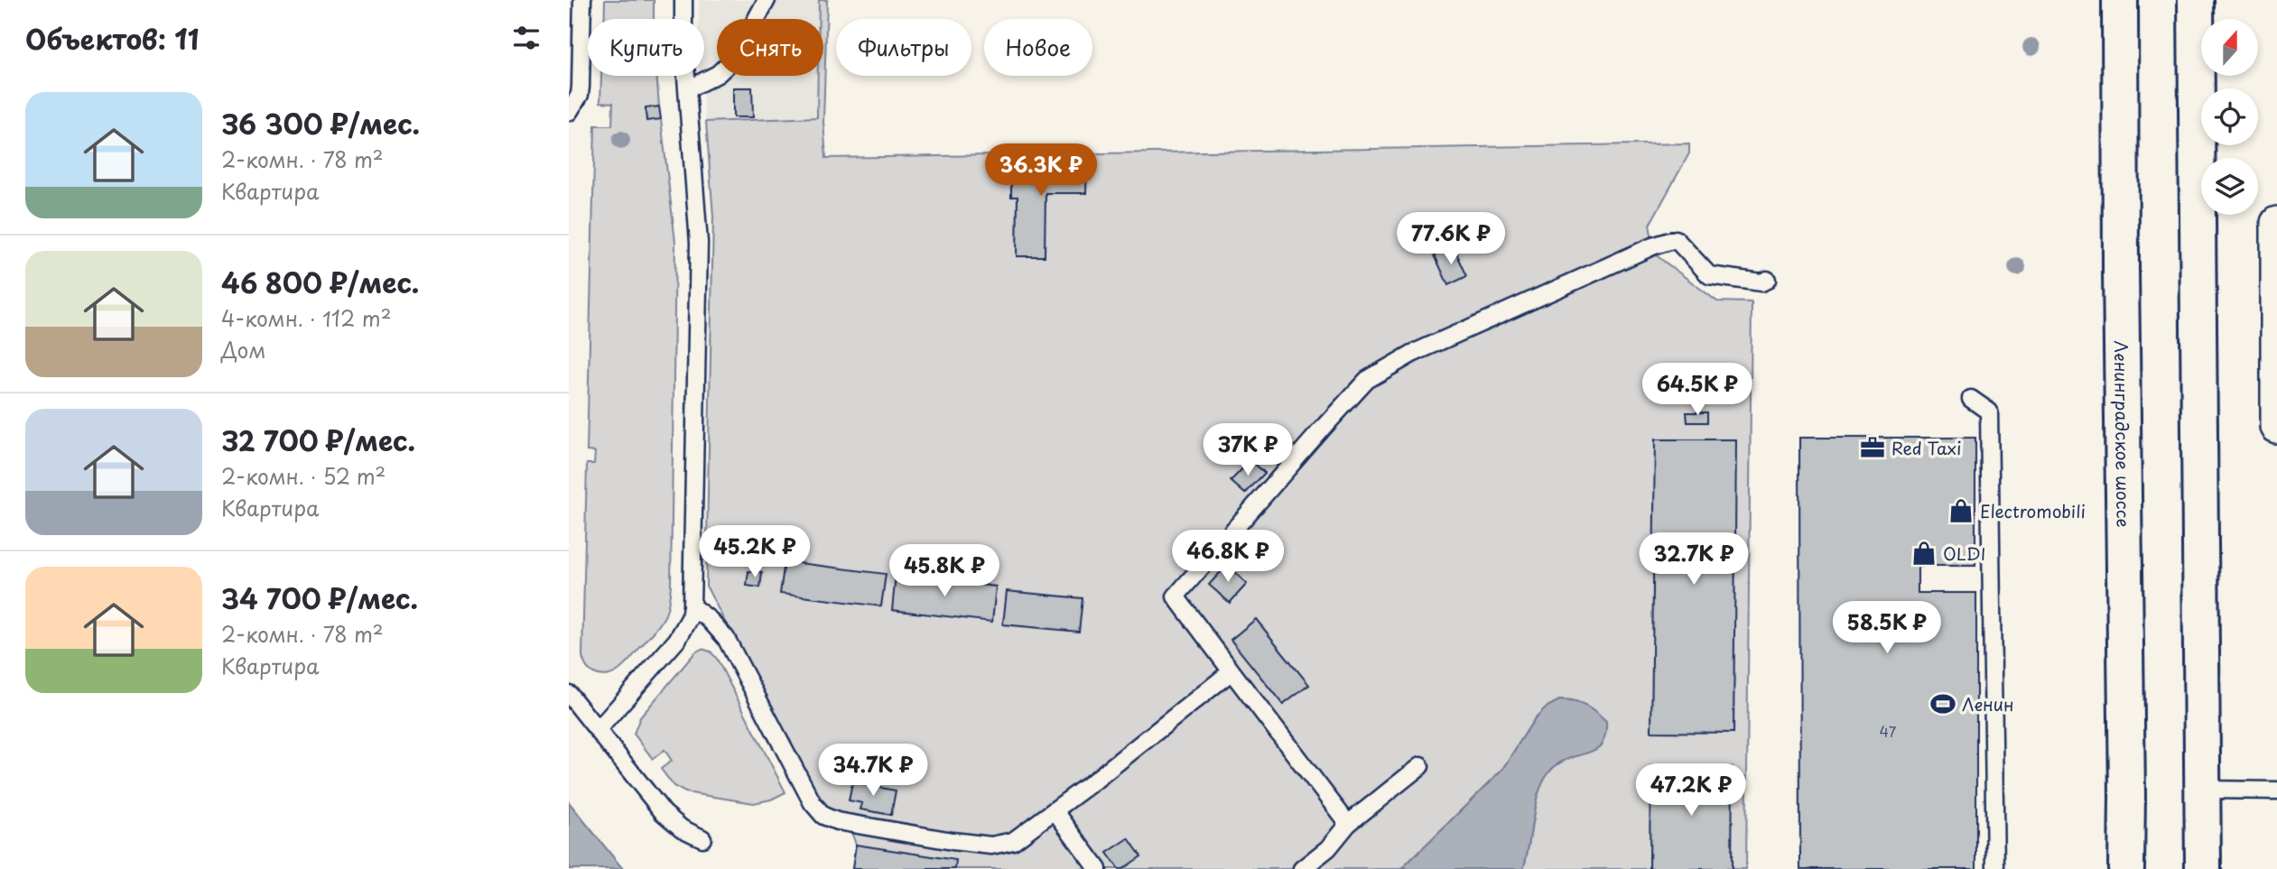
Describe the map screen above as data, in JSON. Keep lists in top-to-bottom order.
{
  "streets": {
    "main road": ["Ленинградское шоссе"]
  },
  "places": {
    "office": ["Red Taxi"],
    "shop": ["Electromobili", "OLDI"],
    "sports": ["Ленин"]
  },
  "house_numbers": ["47"],
  "north": "top",
  "page": {
    "heading": "Объектов: 11",
    "chip": [
      "Купить",
      "Снять",
      "Фильтры",
      "Новое"
    ],
    "list": [
      {
        "name": "36 300 ₽/мес.",
        "note": "2-комн. · 78 m² · Квартира"
      },
      {
        "name": "46 800 ₽/мес.",
        "note": "4-комн. · 112 m² · Дом"
      },
      {
        "name": "32 700 ₽/мес.",
        "note": "2-комн. · 52 m² · Квартира"
      },
      {
        "name": "34 700 ₽/мес.",
        "note": "2-комн. · 78 m² · Квартира"
      }
    ],
    "price": [
      "36.3K ₽",
      "77.6K ₽",
      "64.5K ₽",
      "37K ₽",
      "45.2K ₽",
      "46.8K ₽",
      "32.7K ₽",
      "45.8K ₽",
      "58.5K ₽",
      "34.7K ₽",
      "47.2K ₽"
    ]
  }
}
